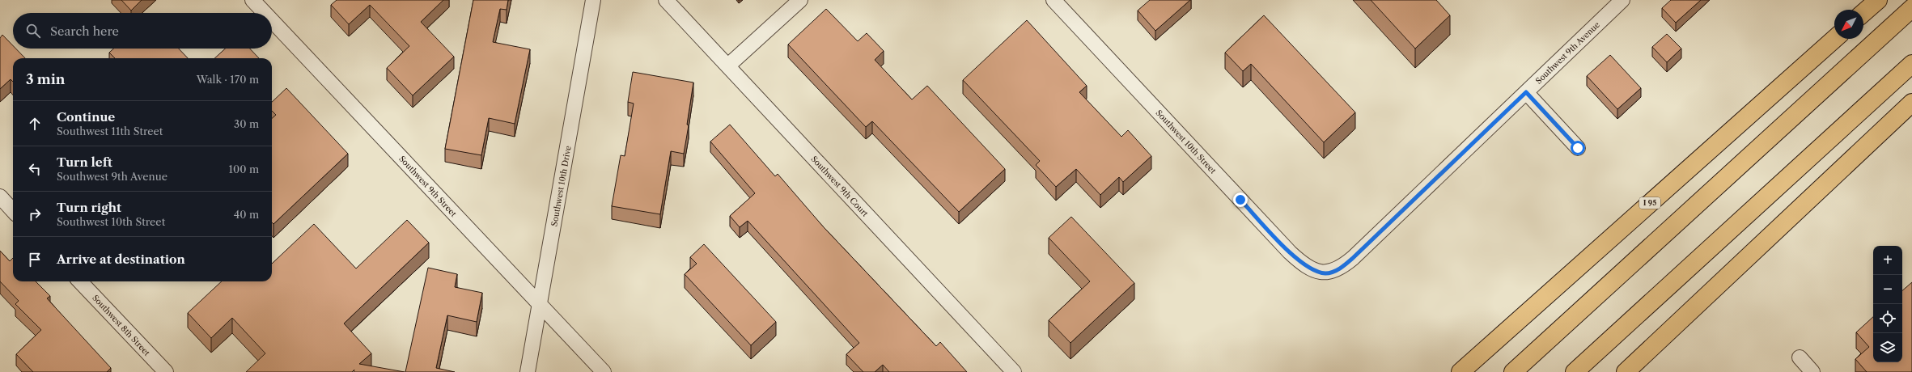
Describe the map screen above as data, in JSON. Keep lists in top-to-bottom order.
{
  "streets": {
    "highway": ["I 95"],
    "street": [
      "Southwest 9th Avenue",
      "Southwest 10th Street",
      "Southwest 9th Street",
      "Southwest 10th Drive",
      "Southwest 9th Court",
      "Southwest 8th Street"
    ]
  },
  "crossings": [
    ["Southwest 9th Avenue", "Southwest 10th Street"],
    ["Southwest 9th Street", "Southwest 10th Drive"]
  ],
  "north": "bottom left",
  "page": {
    "search": "Search here",
    "heading": ["3 min", "Walk · 170 m"],
    "list": [
      ["Continue", "Southwest 11th Street", "30 m"],
      ["Turn left", "Southwest 9th Avenue", "100 m"],
      ["Turn right", "Southwest 10th Street", "40 m"],
      "Arrive at destination"
    ],
    "map_buttons": ["+", "−"]
  }
}
